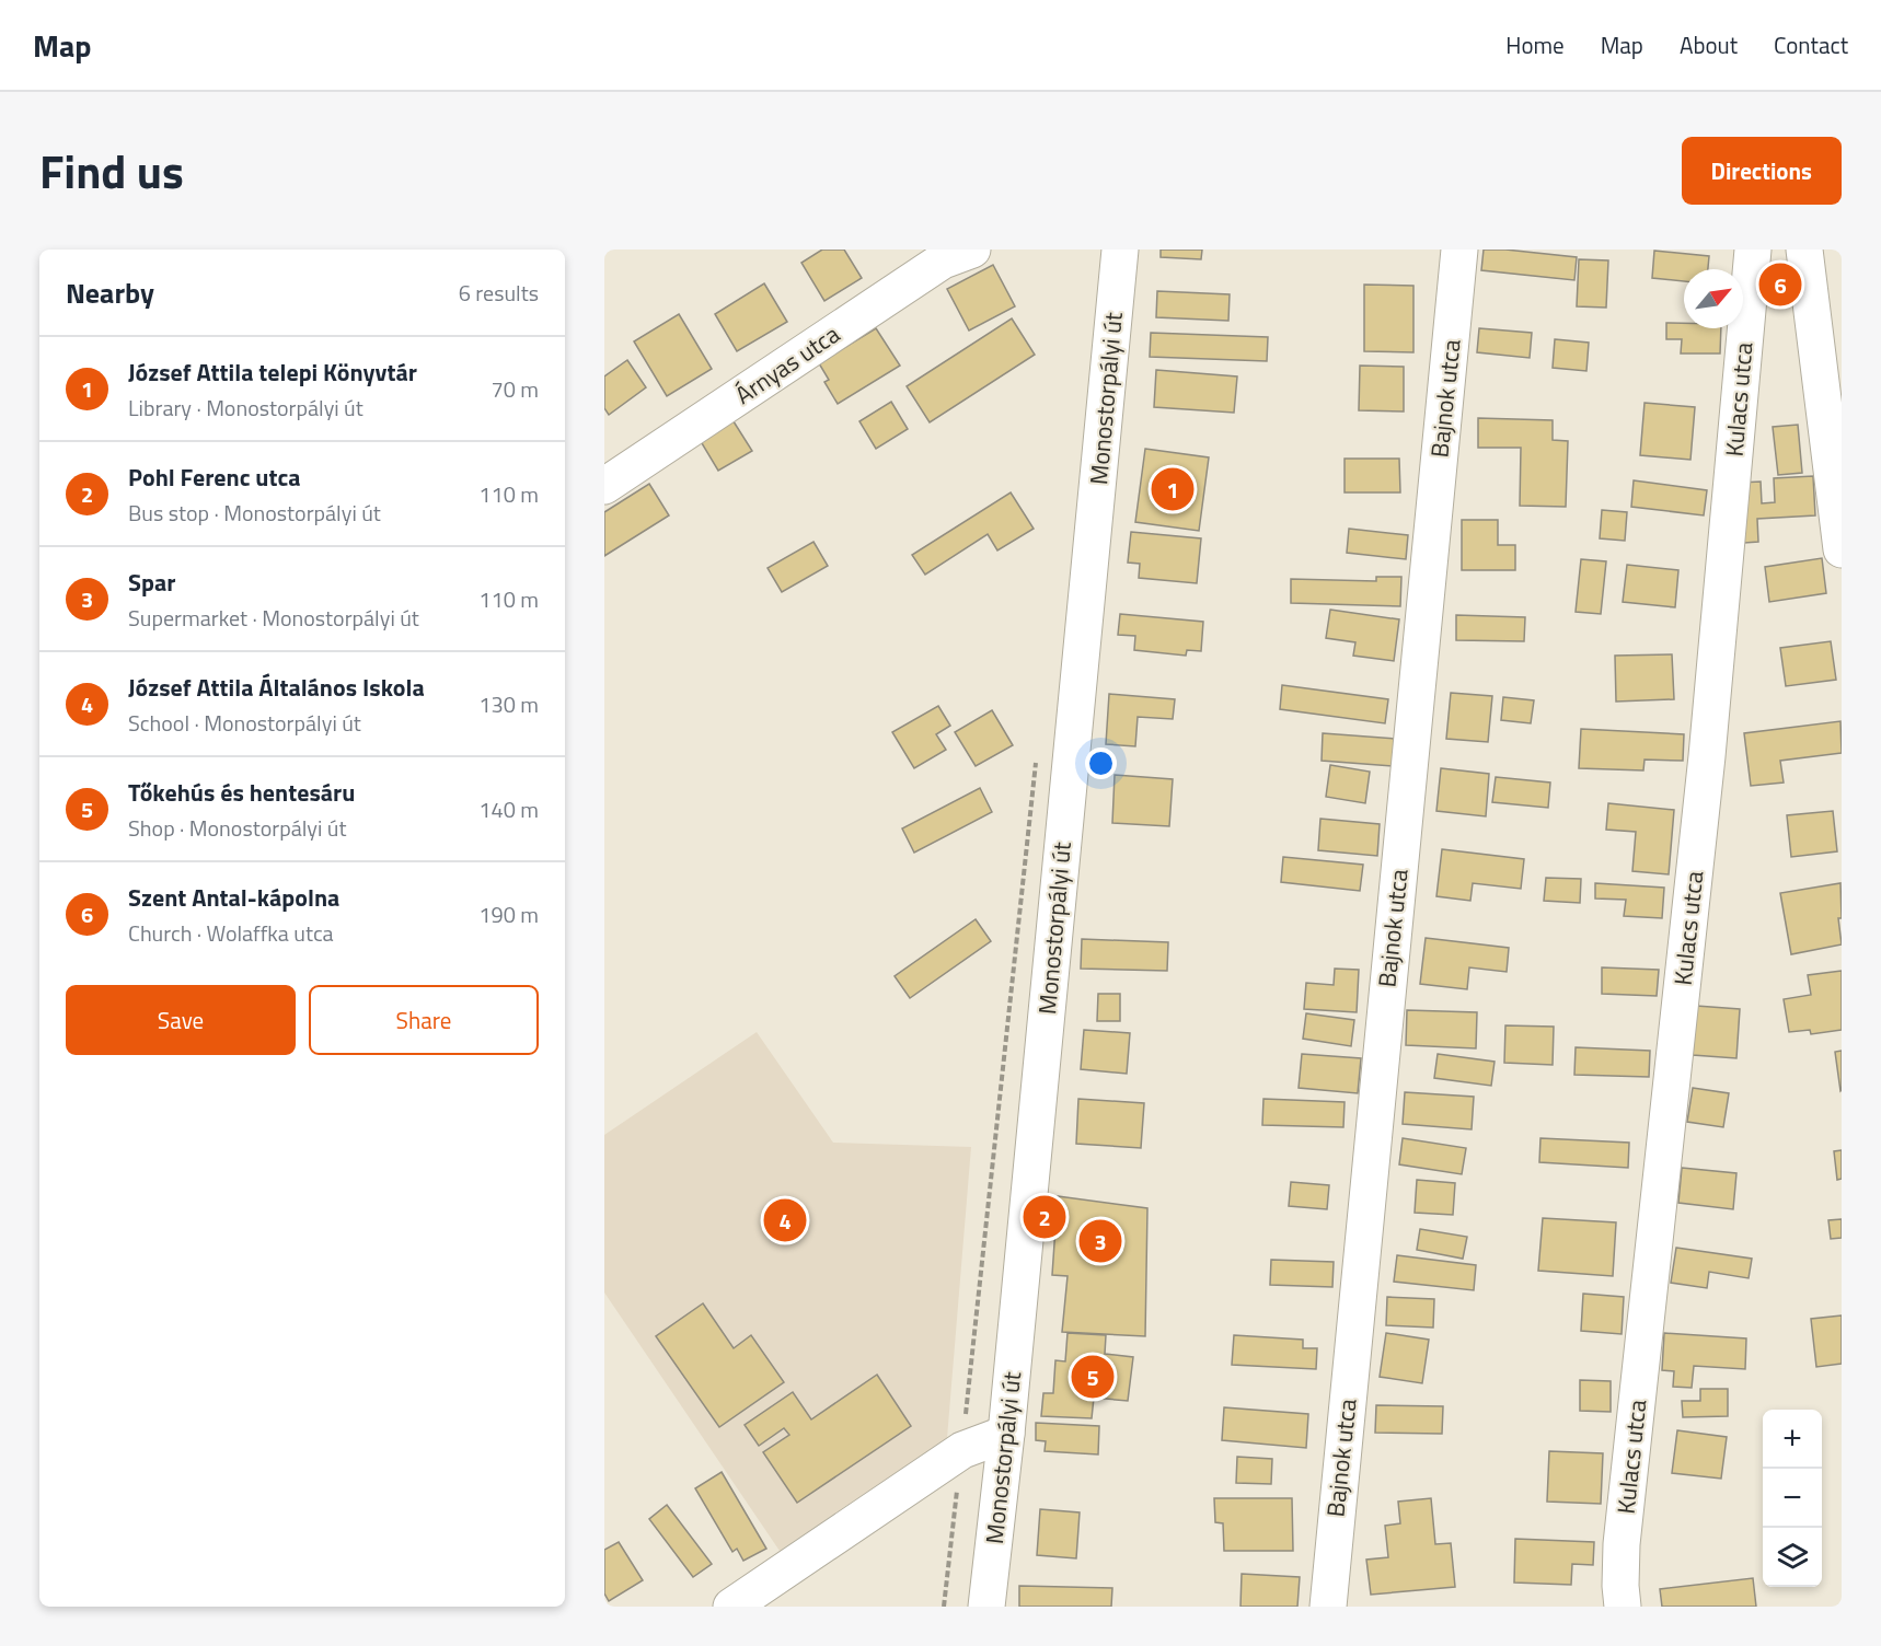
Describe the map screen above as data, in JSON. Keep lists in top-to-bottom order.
{
  "streets": {
    "street": [
      "Árnyas utca",
      "Monostorpályi út",
      "Bajnok utca",
      "Kulacs utca"
    ]
  },
  "north": "top right",
  "page": {
    "header": "Map",
    "nav": [
      "Home",
      "Map",
      "About",
      "Contact"
    ],
    "title": "Find us",
    "buttons": [
      "Directions",
      ["Save", "Share"]
    ],
    "heading": ["Nearby", "6 results"],
    "pins": [
      "6",
      "1",
      "2",
      "4",
      "3",
      "5"
    ],
    "list": [
      {
        "mark": "1",
        "name": "József Attila telepi Könyvtár",
        "note": "Library · Monostorpályi út",
        "value": "70 m"
      },
      {
        "mark": "2",
        "name": "Pohl Ferenc utca",
        "note": "Bus stop · Monostorpályi út",
        "value": "110 m"
      },
      {
        "mark": "3",
        "name": "Spar",
        "note": "Supermarket · Monostorpályi út",
        "value": "110 m"
      },
      {
        "mark": "4",
        "name": "József Attila Általános Iskola",
        "note": "School · Monostorpályi út",
        "value": "130 m"
      },
      {
        "mark": "5",
        "name": "Tőkehús és hentesáru",
        "note": "Shop · Monostorpályi út",
        "value": "140 m"
      },
      {
        "mark": "6",
        "name": "Szent Antal-kápolna",
        "note": "Church · Wolaffka utca",
        "value": "190 m"
      }
    ],
    "map_buttons": ["+", "−"]
  }
}
